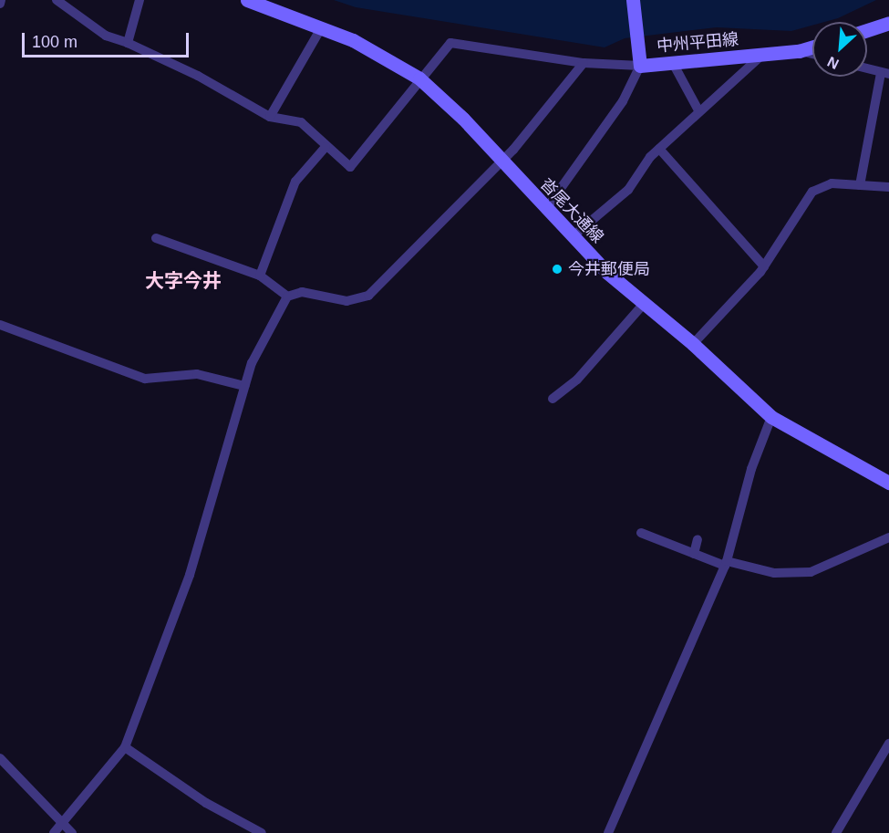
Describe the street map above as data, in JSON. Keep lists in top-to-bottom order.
{
  "streets": {
    "main road": ["中州平田線", "沓尾大通線"]
  },
  "districts": ["大字今井"],
  "places": ["今井郵便局"],
  "scale_bar": "100 m",
  "north": "bottom left"
}
